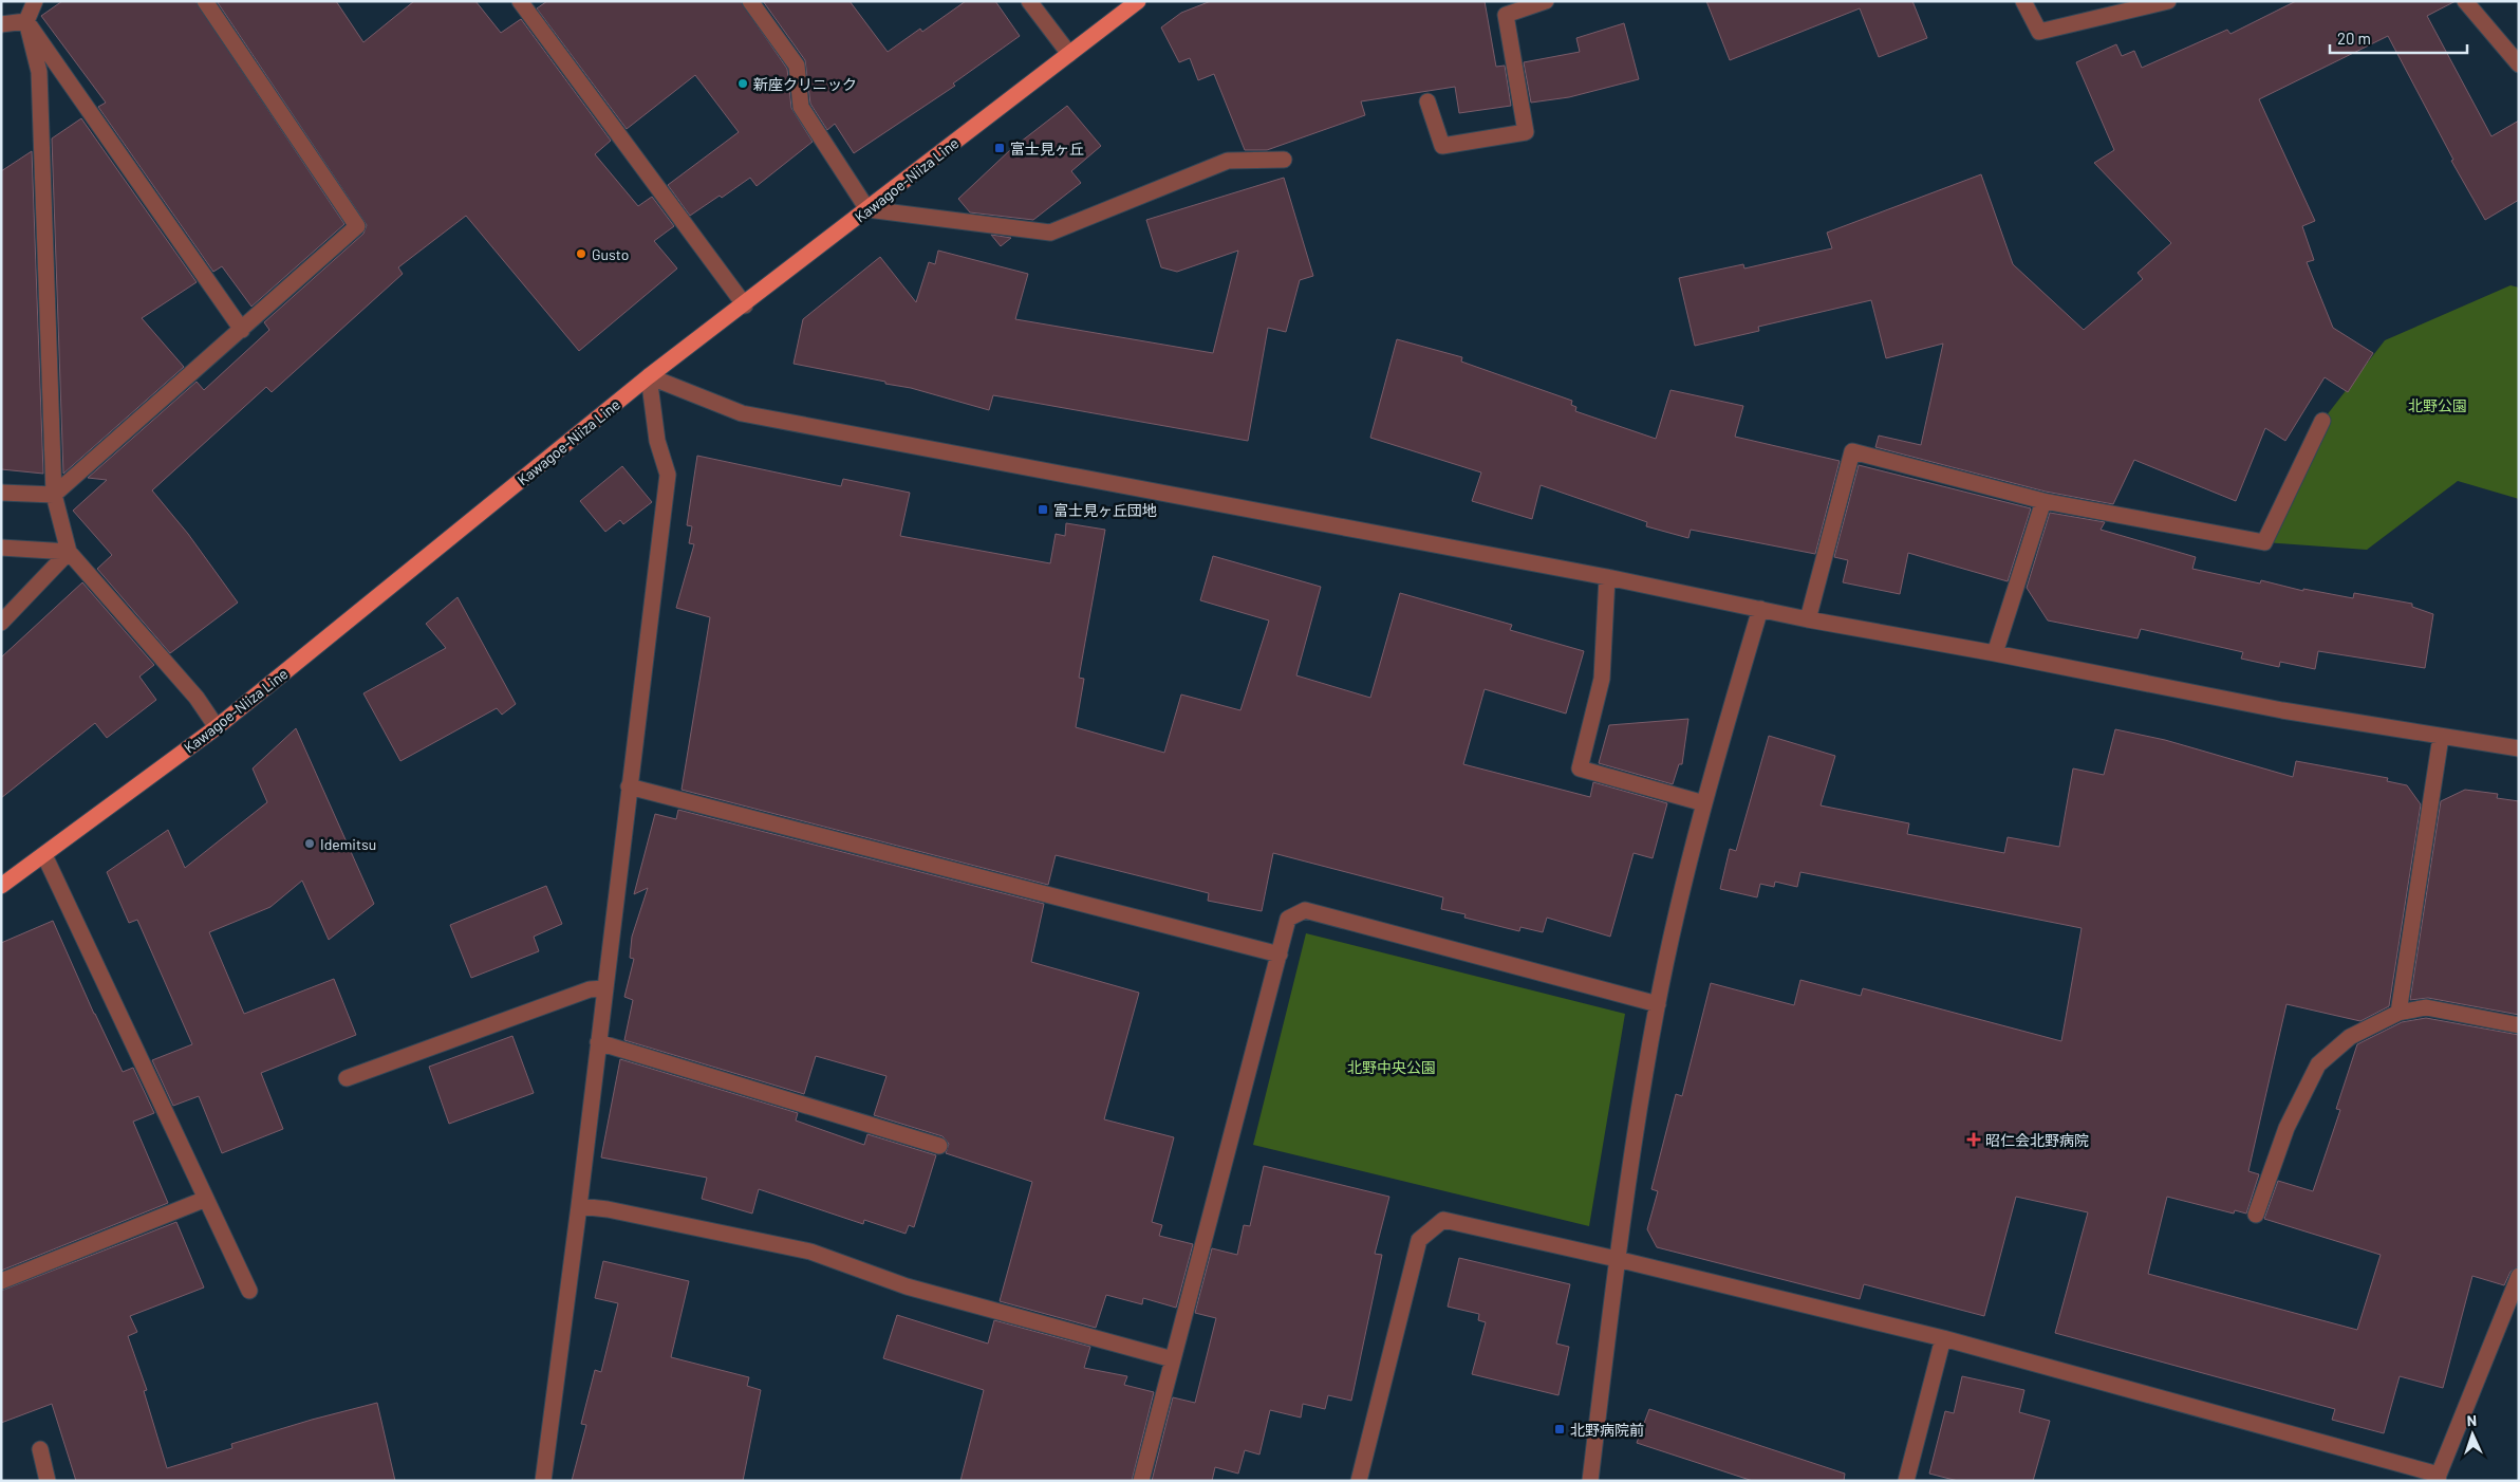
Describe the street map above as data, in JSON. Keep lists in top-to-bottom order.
{
  "streets": {
    "main road": ["Kawagoe-Niiza Line"]
  },
  "parks": ["北野公園", "北野中央公園"],
  "places": {
    "other": ["新座クリニック", "Gusto", "Idemitsu"],
    "transit": ["富士見ヶ丘", "富士見ヶ丘団地", "北野病院前"],
    "health": ["昭仁会北野病院"]
  },
  "scale_bar": "20 m",
  "north": "top"
}
